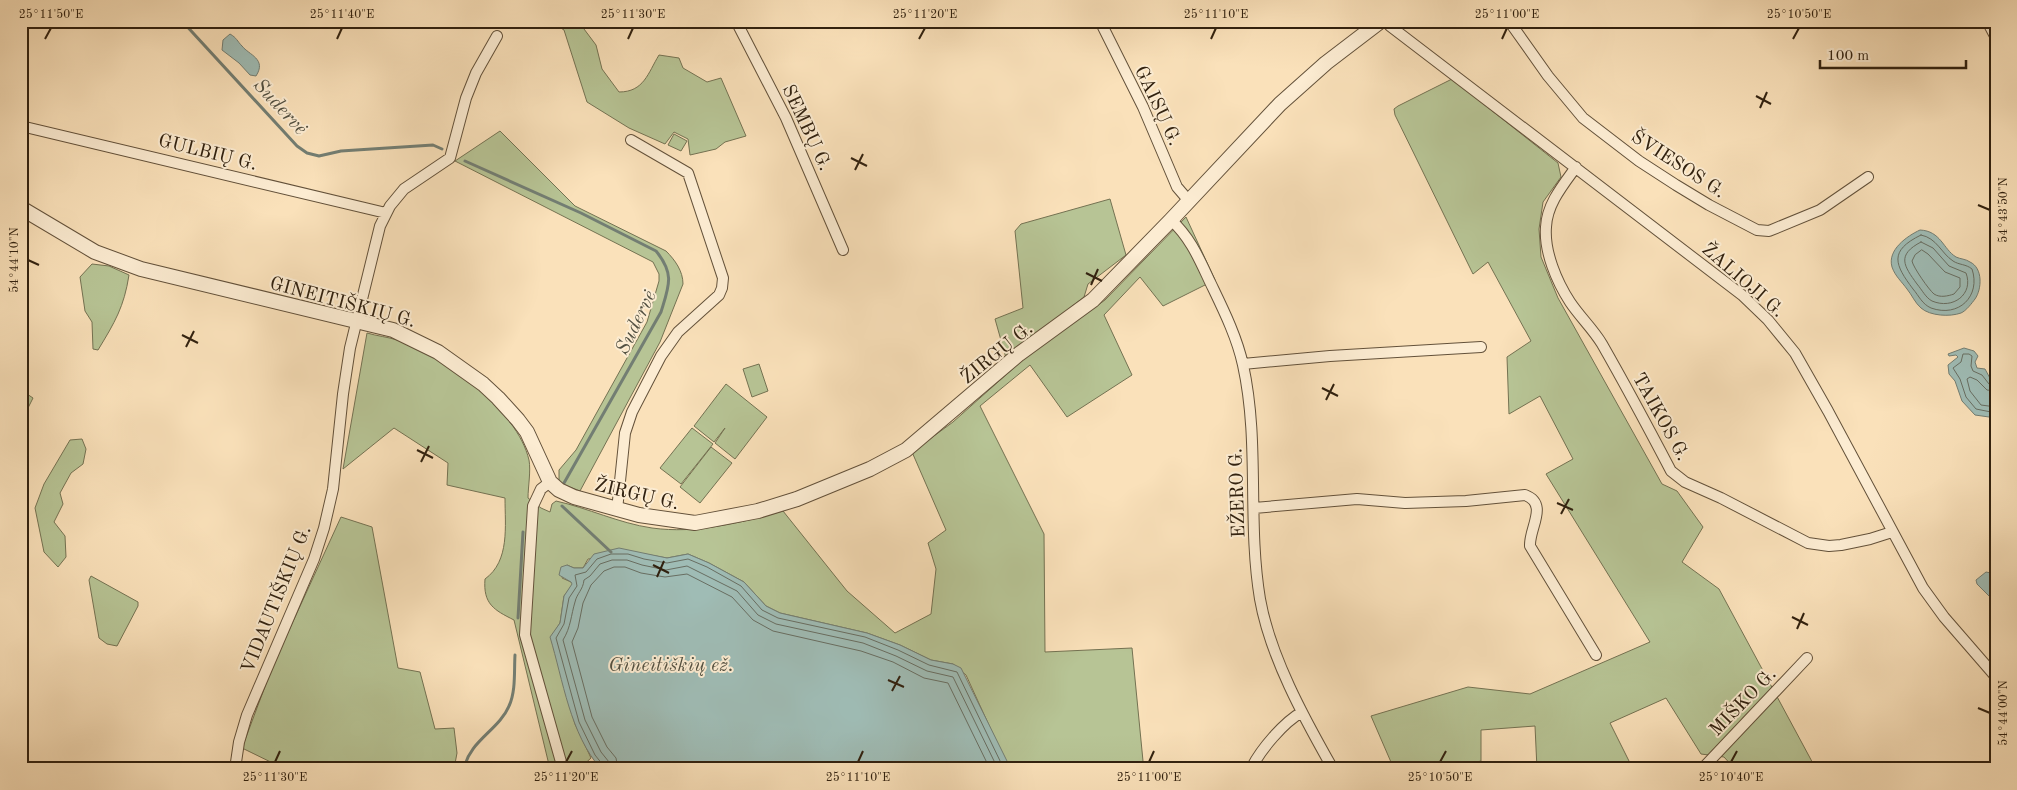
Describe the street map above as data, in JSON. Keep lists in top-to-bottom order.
{
  "streets": {
    "street": [
      "GAISŲ G.",
      "SEMBŲ G.",
      "GULBIŲ G.",
      "ŠVIESOS G.",
      "ŽALIOJI G.",
      "GINEITIŠKIŲ G.",
      "ŽIRGŲ G.",
      "TAIKOS G.",
      "EŽERO G.",
      "VIDAUTIŠKIŲ G.",
      "MIŠKO G."
    ]
  },
  "crossings": [
    ["GAISŲ G.", "ŽIRGŲ G."],
    ["GULBIŲ G.", "VIDAUTIŠKIŲ G."],
    ["ŽALIOJI G.", "TAIKOS G."],
    ["GINEITIŠKIŲ G.", "ŽIRGŲ G."],
    ["GINEITIŠKIŲ G.", "VIDAUTIŠKIŲ G."],
    ["ŽIRGŲ G.", "EŽERO G."]
  ],
  "water": ["Sudervė", "Gineitiškių ež."],
  "scale_bar": "100 m",
  "coordinates": [
    "25°11'50\"E",
    "25°11'40\"E",
    "25°11'30\"E",
    "25°11'20\"E",
    "25°11'10\"E",
    "25°11'00\"E",
    "25°10'50\"E",
    "54°43'50\"N",
    "54°44'10\"N",
    "54°44'00\"N",
    "25°10'40\"E"
  ]
}
